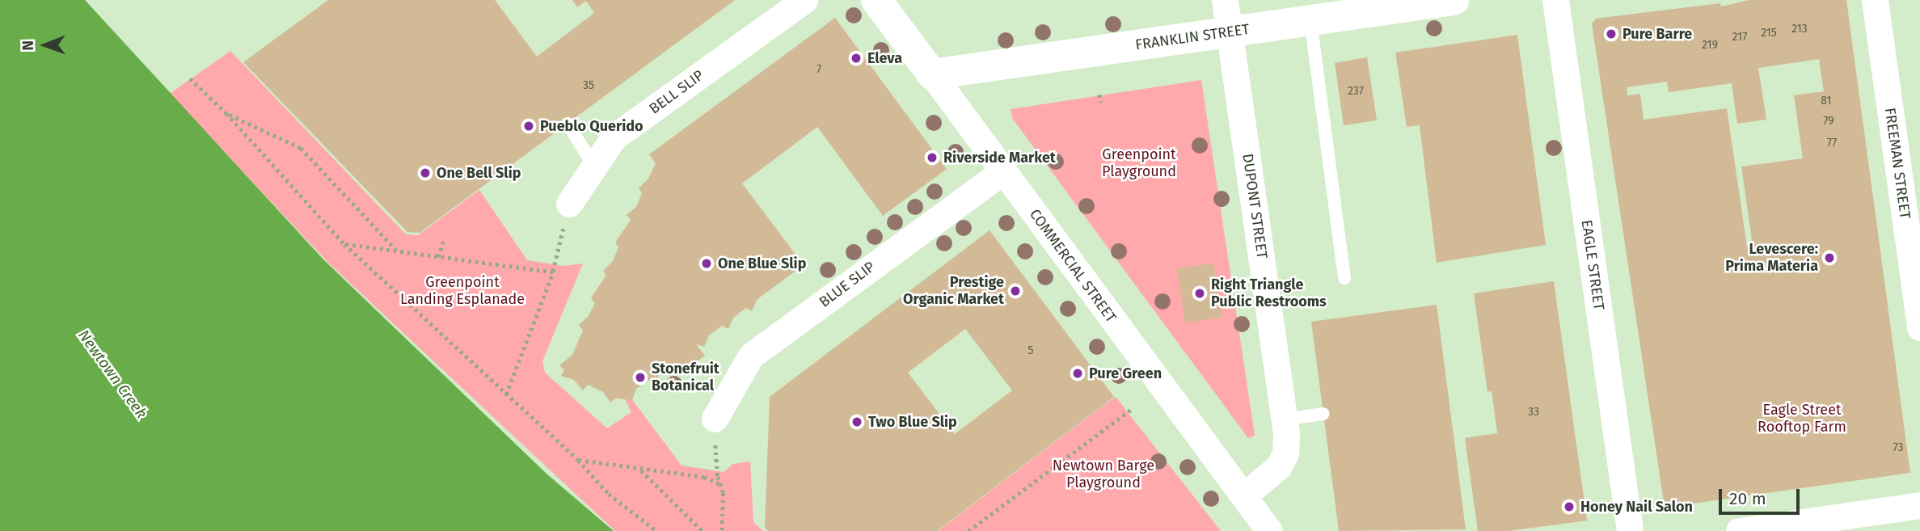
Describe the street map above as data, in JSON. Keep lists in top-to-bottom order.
{
  "streets": {
    "street": [
      "FRANKLIN STREET",
      "BELL SLIP",
      "FREEMAN STREET",
      "DUPONT STREET",
      "EAGLE STREET",
      "COMMERCIAL STREET",
      "BLUE SLIP"
    ]
  },
  "crossings": [
    ["FRANKLIN STREET", "DUPONT STREET"],
    ["FRANKLIN STREET", "COMMERCIAL STREET"],
    ["DUPONT STREET", "COMMERCIAL STREET"],
    ["COMMERCIAL STREET", "BLUE SLIP"]
  ],
  "water": ["Newtown Creek"],
  "parks": [
    "Greenpoint Playground",
    "Greenpoint Landing Esplanade",
    "Eagle Street Rooftop Farm",
    "Newtown Barge Playground"
  ],
  "places": [
    "Pure Barre",
    "Eleva",
    "Pueblo Querido",
    "Riverside Market",
    "One Bell Slip",
    "Levescere: Prima Materia",
    "One Blue Slip",
    "Prestige Organic Market",
    "Right Triangle Public Restrooms",
    "Pure Green",
    "Stonefruit Botanical",
    "Two Blue Slip",
    "Honey Nail Salon"
  ],
  "house_numbers": [
    "213",
    "215",
    "217",
    "219",
    "7",
    "35",
    "237",
    "81",
    "79",
    "77",
    "5",
    "33",
    "73"
  ],
  "scale_bar": "20 m",
  "north": "left"
}
